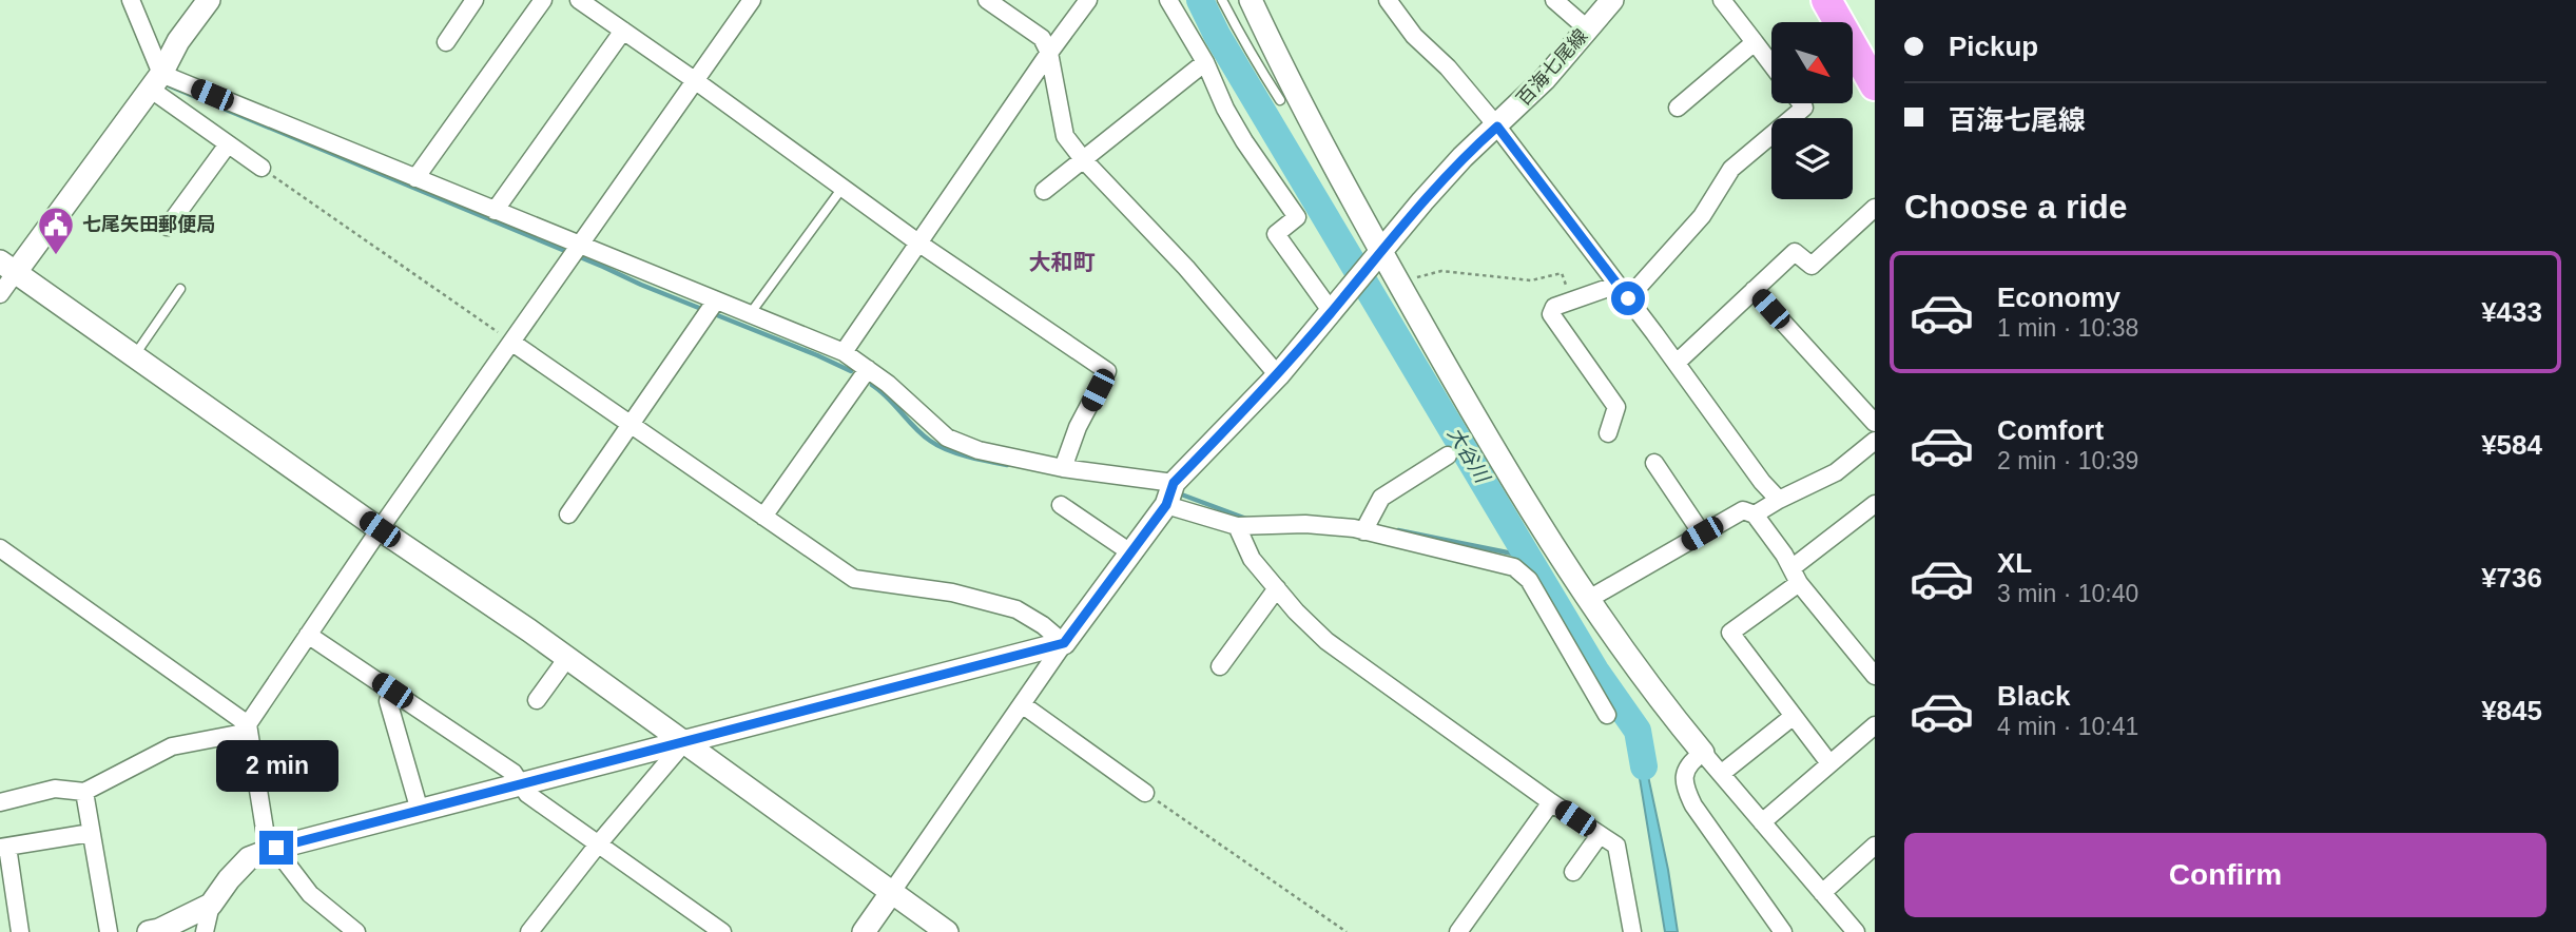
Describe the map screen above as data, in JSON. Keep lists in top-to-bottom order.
{
  "streets": {
    "street": ["百海七尾線"]
  },
  "districts": ["大和町"],
  "water": ["大谷川"],
  "places": {
    "public building": ["七尾矢田郵便局"]
  },
  "north": "bottom right",
  "page": {
    "banner": ["Pickup", "百海七尾線"],
    "heading": "Choose a ride",
    "list": [
      {
        "name": "Economy",
        "note": "1 min · 10:38",
        "value": "¥433"
      },
      {
        "name": "Comfort",
        "note": "2 min · 10:39",
        "value": "¥584"
      },
      {
        "name": "XL",
        "note": "3 min · 10:40",
        "value": "¥736"
      },
      {
        "name": "Black",
        "note": "4 min · 10:41",
        "value": "¥845"
      }
    ],
    "bubble": "2 min",
    "buttons": "Confirm"
  }
}
